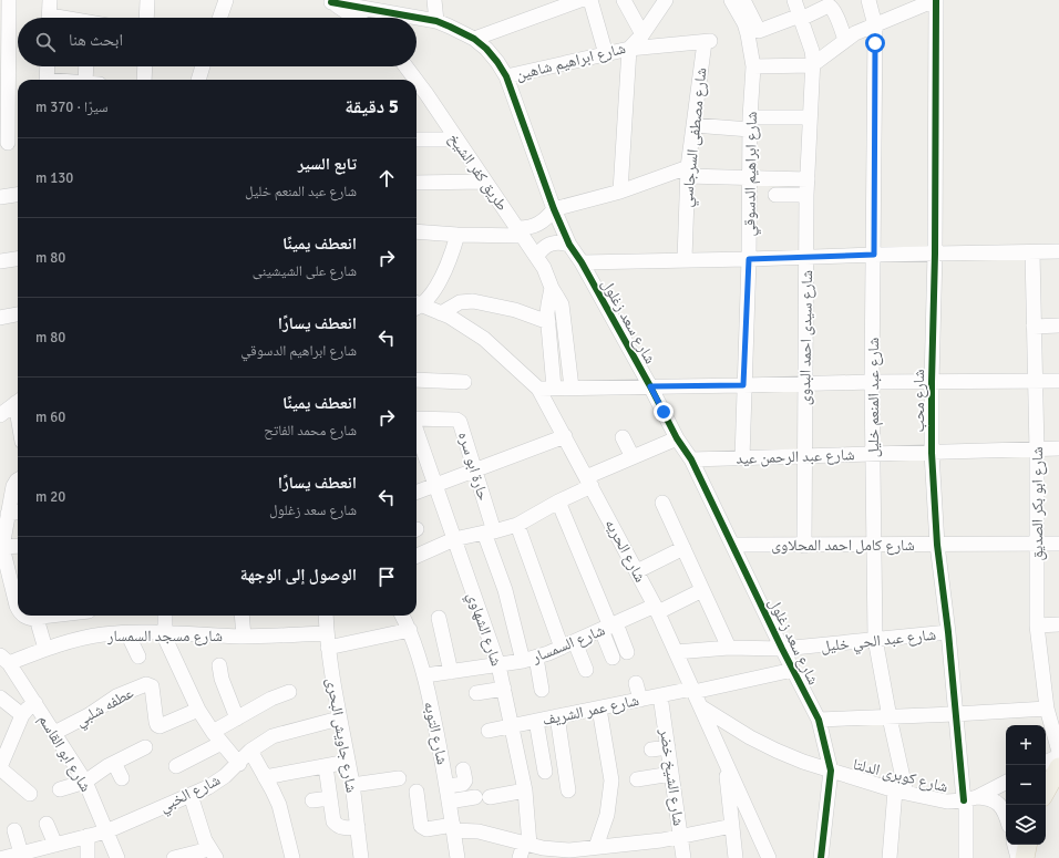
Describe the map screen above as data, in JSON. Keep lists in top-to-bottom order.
{
  "streets": {
    "street": [
      "شارع ابراهيم شاهين",
      "شارع مصطفى السرجاسي",
      "طريق كفر الشيخ",
      "شارع ابراهيم الدسوقي",
      "شارع سعد زغلول",
      "شارع سيدى احمد البدوى",
      "شارع عبد المنعم خليل",
      "شارع محب",
      "شارع عبد الرحمن عيد",
      "حارة ابو سره",
      "شارع ابو بكر الصديق",
      "شارع كامل احمد المحلاوى",
      "شارع الحريه",
      "شارع الشهاوي",
      "شارع مسجد السمسار",
      "شارع عبد الحي خليل",
      "شارع السمسار",
      "عطفه شلبي",
      "شارع عمر الشريف",
      "شارع التوبه",
      "شارع جاويش البحرى",
      "شارع ابو القاسم",
      "شارع كوبرى الدلتا",
      "شارع الشيخ خضر",
      "شارع الخبي"
    ]
  },
  "crossings": [
    ["شارع ابراهيم شاهين", "شارع مصطفى السرجاسي"],
    ["شارع ابراهيم شاهين", "شارع سعد زغلول"],
    ["شارع ابراهيم الدسوقي", "شارع عبد الرحمن عيد"],
    ["شارع سعد زغلول", "شارع عبد الرحمن عيد"],
    ["شارع سعد زغلول", "شارع كامل احمد المحلاوى"],
    ["شارع سعد زغلول", "شارع عبد الحي خليل"],
    ["شارع سعد زغلول", "شارع عمر الشريف"],
    ["شارع سعد زغلول", "شارع كوبرى الدلتا"],
    ["شارع سيدى احمد البدوى", "شارع عبد الرحمن عيد"],
    ["شارع سيدى احمد البدوى", "شارع كامل احمد المحلاوى"],
    ["شارع عبد المنعم خليل", "شارع عبد الرحمن عيد"],
    ["شارع عبد المنعم خليل", "شارع كامل احمد المحلاوى"],
    ["شارع عبد المنعم خليل", "شارع عبد الحي خليل"],
    ["شارع عبد المنعم خليل", "شارع كوبرى الدلتا"],
    ["شارع محب", "شارع عبد الرحمن عيد"],
    ["شارع محب", "شارع كامل احمد المحلاوى"],
    ["شارع محب", "شارع عبد الحي خليل"],
    ["شارع محب", "شارع كوبرى الدلتا"],
    ["شارع عبد الرحمن عيد", "شارع ابو بكر الصديق"],
    ["حارة ابو سره", "شارع السمسار"],
    ["شارع ابو بكر الصديق", "شارع كامل احمد المحلاوى"],
    ["شارع الحريه", "شارع عبد الحي خليل"],
    ["شارع الحريه", "شارع السمسار"],
    ["شارع الحريه", "شارع عمر الشريف"],
    ["شارع الحريه", "شارع كوبرى الدلتا"],
    ["شارع الشهاوي", "شارع السمسار"],
    ["شارع الشهاوي", "شارع عمر الشريف"],
    ["شارع مسجد السمسار", "شارع جاويش البحرى"],
    ["شارع مسجد السمسار", "شارع ابو القاسم"],
    ["شارع السمسار", "شارع التوبه"],
    ["عطفه شلبي", "شارع ابو القاسم"],
    ["شارع عمر الشريف", "شارع الشيخ خضر"],
    ["شارع جاويش البحرى", "شارع الخبي"],
    ["شارع ابو القاسم", "شارع الخبي"]
  ],
  "page": {
    "search": "ابحث هنا",
    "heading": ["5 دقيقة", "سيرًا · 370 m"],
    "list": [
      ["تابع السير", "شارع عبد المنعم خليل", "130 m"],
      ["انعطف يمينًا", "شارع على الشيشينى", "80 m"],
      ["انعطف يسارًا", "شارع ابراهيم الدسوقي", "80 m"],
      ["انعطف يمينًا", "شارع محمد الفاتح", "60 m"],
      ["انعطف يسارًا", "شارع سعد زغلول", "20 m"],
      "الوصول إلى الوجهة"
    ],
    "map_buttons": ["+", "−"]
  }
}
